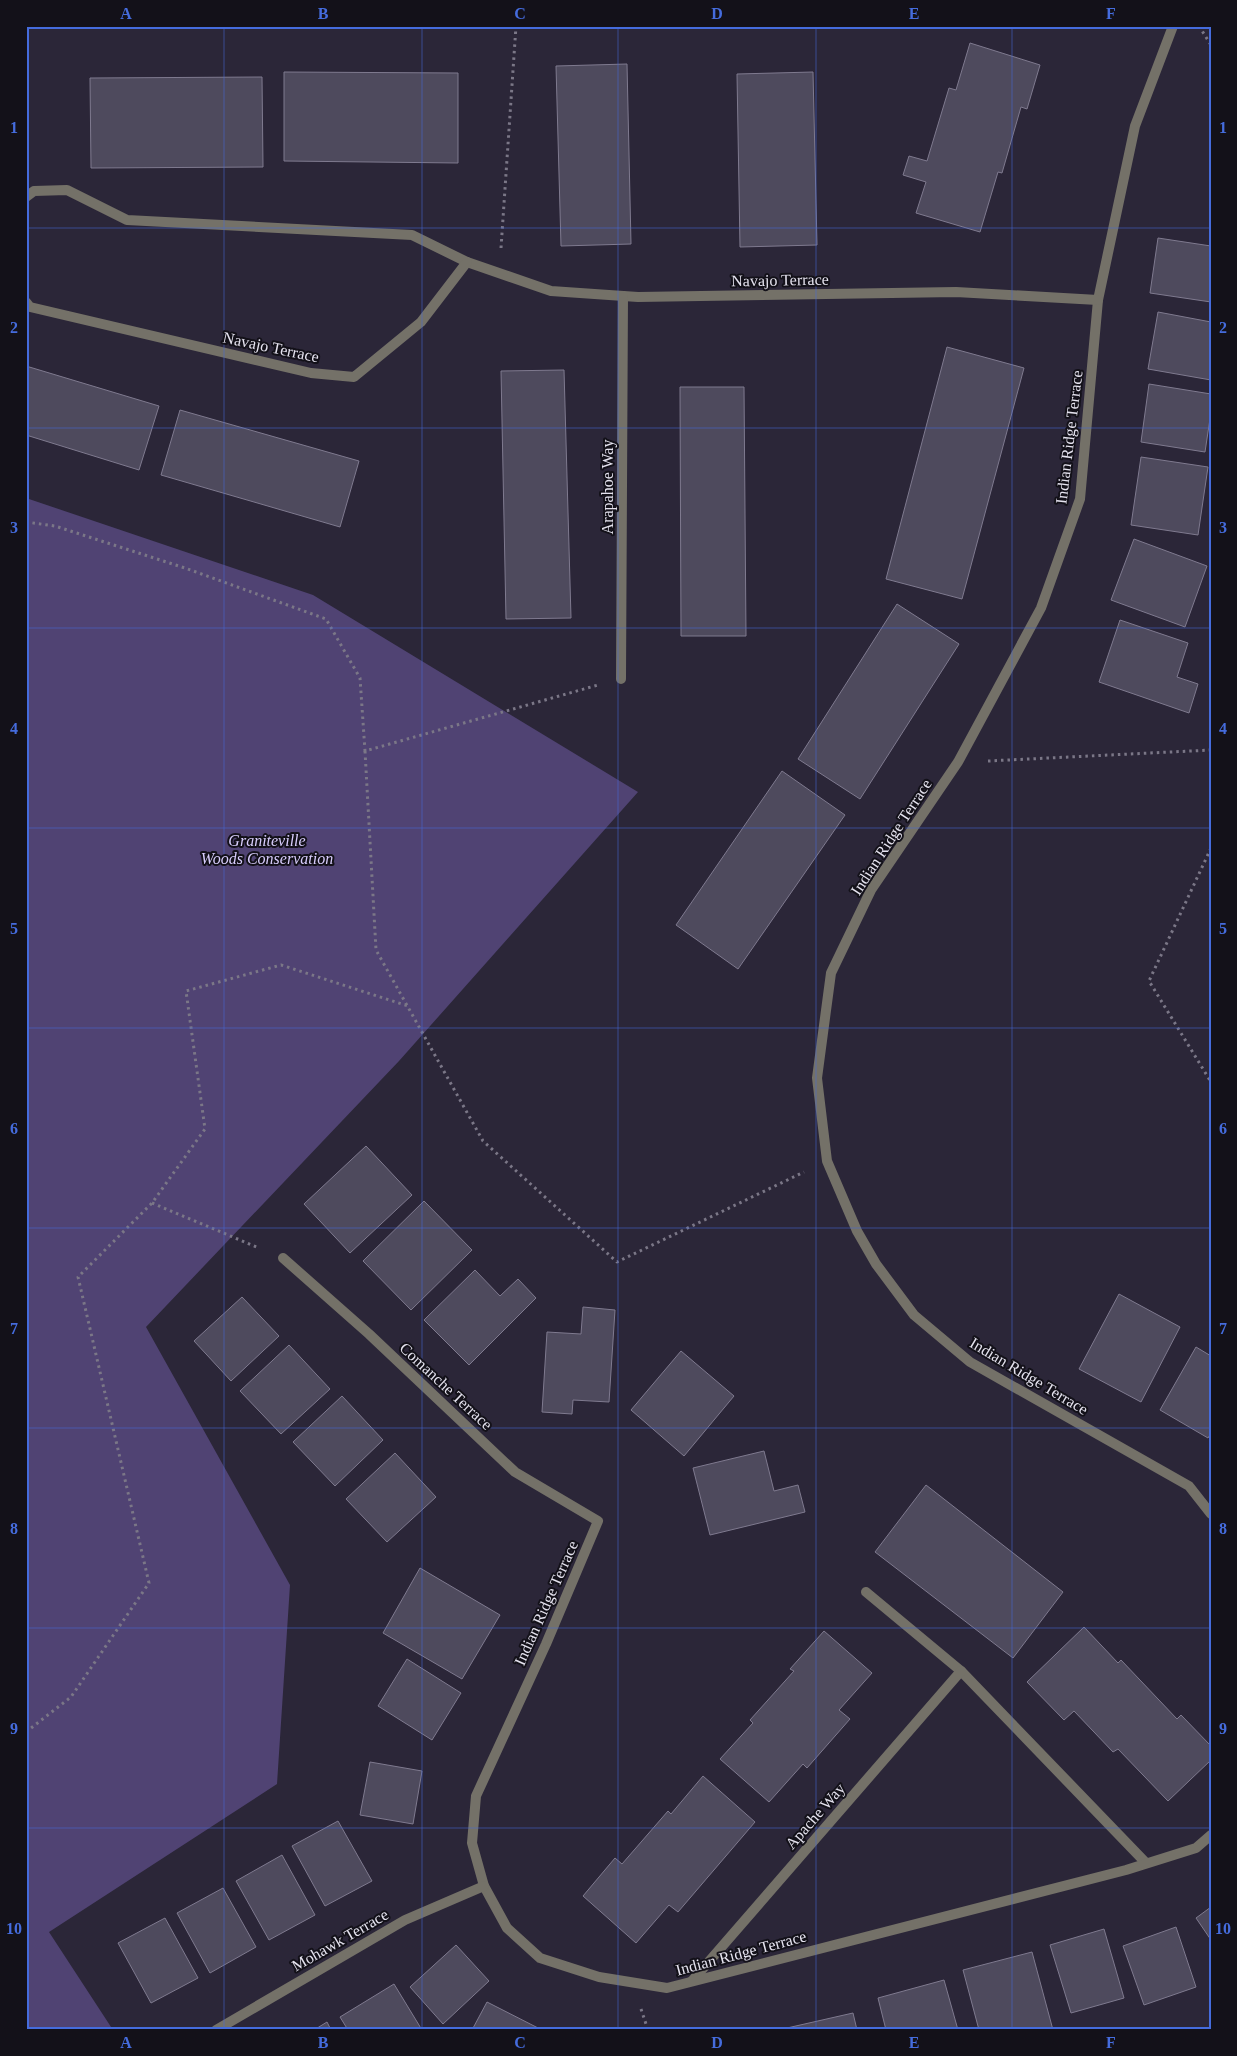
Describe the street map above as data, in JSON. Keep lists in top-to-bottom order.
{
  "streets": {
    "street": [
      "Navajo Terrace",
      "Indian Ridge Terrace",
      "Arapahoe Way",
      "Comanche Terrace",
      "Apache Way",
      "Mohawk Terrace"
    ]
  },
  "crossings": [
    ["Navajo Terrace", "Indian Ridge Terrace"],
    ["Navajo Terrace", "Arapahoe Way"],
    ["Indian Ridge Terrace", "Comanche Terrace"],
    ["Indian Ridge Terrace", "Apache Way"],
    ["Indian Ridge Terrace", "Mohawk Terrace"]
  ],
  "parks": ["Graniteville Woods Conservation"],
  "grid": {
    "columns": [
      "A",
      "B",
      "C",
      "D",
      "E",
      "F"
    ],
    "rows": [
      "1",
      "2",
      "3",
      "4",
      "5",
      "6",
      "7",
      "8",
      "9",
      "10"
    ]
  }
}
